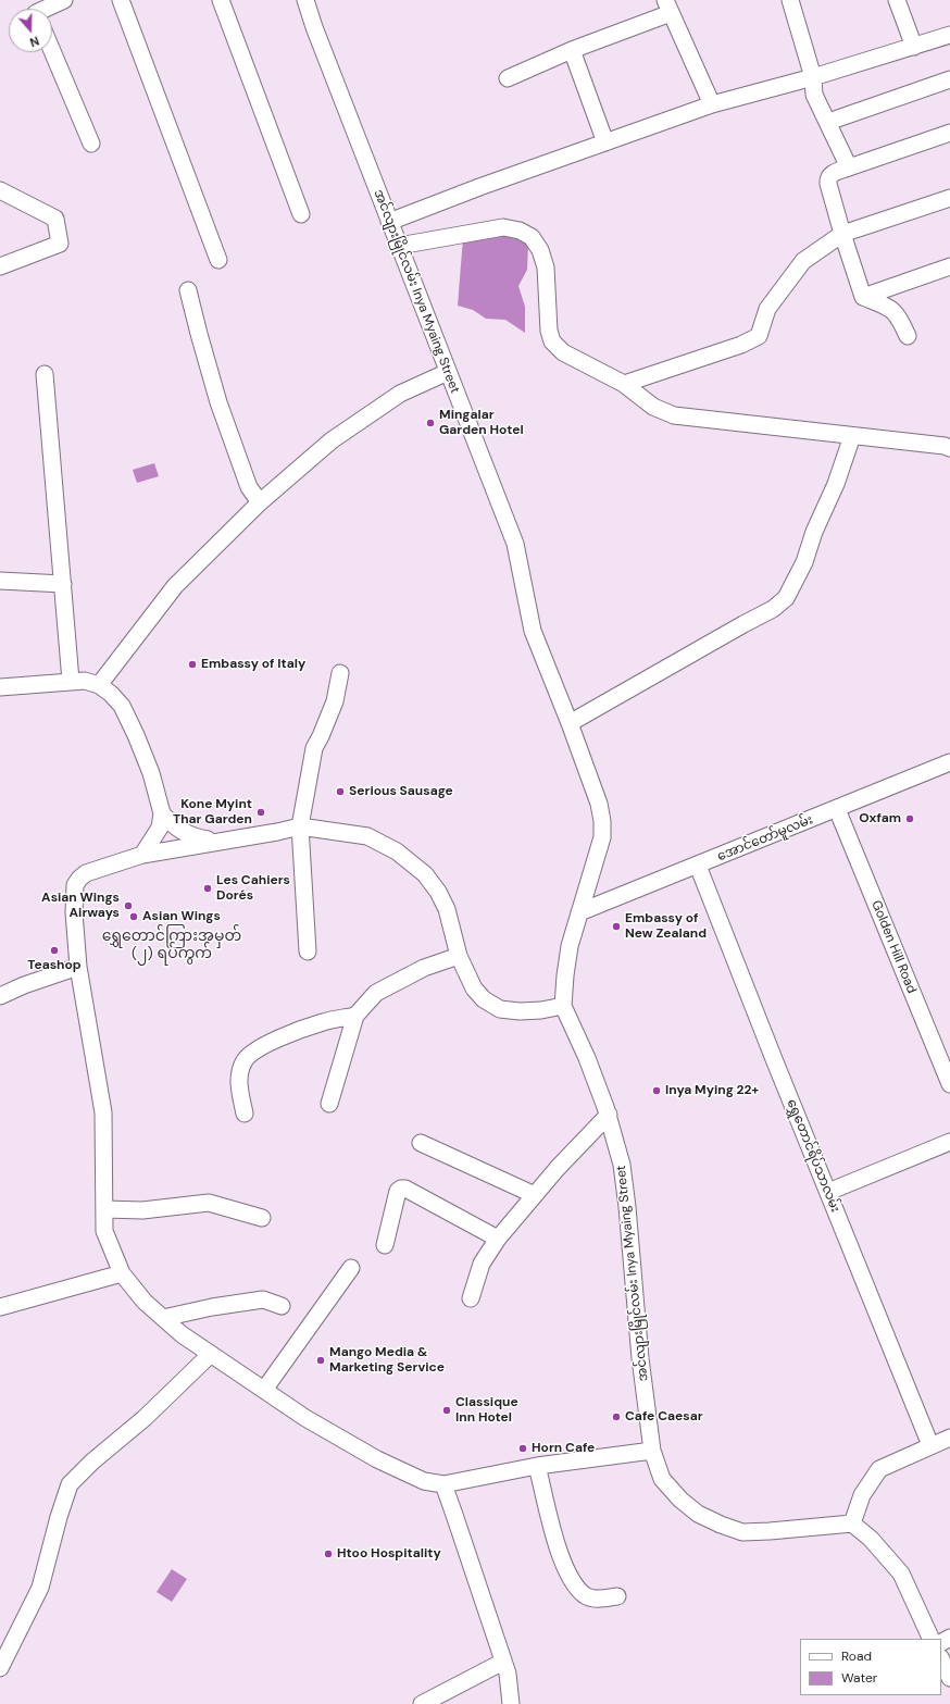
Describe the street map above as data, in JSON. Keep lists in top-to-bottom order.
{
  "streets": {
    "street": [
      "အင်လျားမြိုင်လမ်း Inya Myaing Street",
      "အောင်တော်မူလမ်း",
      "Golden Hill Road",
      "ရွှေတောင်ရိပ်သာလမ်း"
    ]
  },
  "crossings": [
    ["အင်လျားမြိုင်လမ်း Inya Myaing Street", "အောင်တော်မူလမ်း"],
    ["အောင်တော်မူလမ်း", "Golden Hill Road"],
    ["အောင်တော်မူလမ်း", "ရွှေတောင်ရိပ်သာလမ်း"]
  ],
  "districts": ["ရွှေတောင်ကြားအမှတ် (၂) ရပ်ကွက်"],
  "places": [
    "Mingalar Garden Hotel",
    "Embassy of Italy",
    "Serious Sausage",
    "Kone Myint Thar Garden",
    "Oxfam",
    "Les Cahiers Dorés",
    "Asian Wings Airways",
    "Asian Wings",
    "Embassy of New Zealand",
    "Teashop",
    "Inya Mying 22+",
    "Mango Media & Marketing Service",
    "Classique Inn Hotel",
    "Cafe Caesar",
    "Horn Cafe",
    "Htoo Hospitality"
  ],
  "legend": ["Road", "Water"],
  "north": "bottom"
}
